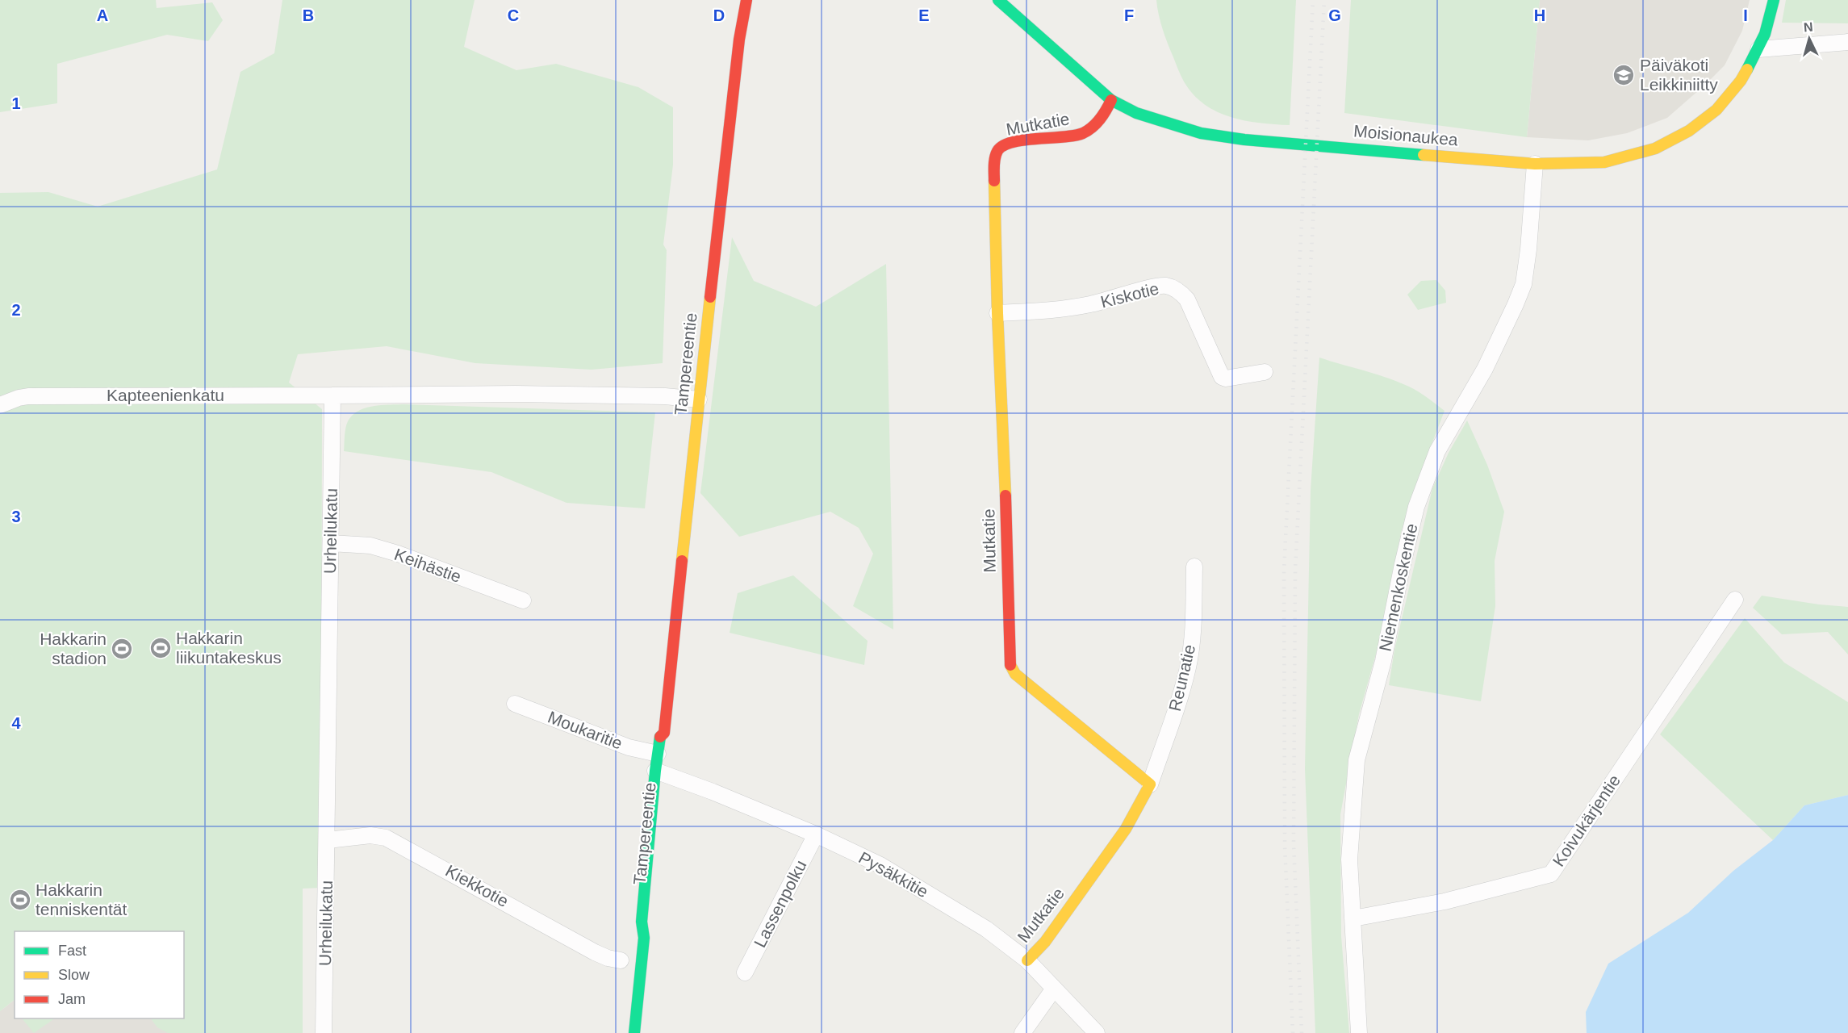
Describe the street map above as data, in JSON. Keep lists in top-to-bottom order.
{
  "streets": {
    "street": [
      "Mutkatie",
      "Moisionaukea",
      "Kiskotie",
      "Tampereentie",
      "Kapteenienkatu",
      "Urheilukatu",
      "Keihästie",
      "Niemenkoskentie",
      "Reunatie",
      "Moukaritie",
      "Koivukärjentie",
      "Pysäkkitie",
      "Kiekkotie",
      "Lassenpolku"
    ]
  },
  "crossings": [
    ["Mutkatie", "Moisionaukea"],
    ["Mutkatie", "Kiskotie"],
    ["Mutkatie", "Reunatie"],
    ["Mutkatie", "Pysäkkitie"],
    ["Moisionaukea", "Niemenkoskentie"],
    ["Tampereentie", "Moukaritie"],
    ["Tampereentie", "Pysäkkitie"],
    ["Kapteenienkatu", "Urheilukatu"],
    ["Urheilukatu", "Keihästie"],
    ["Urheilukatu", "Kiekkotie"],
    ["Niemenkoskentie", "Koivukärjentie"],
    ["Pysäkkitie", "Lassenpolku"]
  ],
  "places": {
    "school or university": ["Päiväkoti Leikkiniitty"],
    "sports": ["Hakkarin liikuntakeskus", "Hakkarin stadion", "Hakkarin tenniskentät"]
  },
  "legend": ["Fast", "Slow", "Jam"],
  "north": "top",
  "grid": {
    "columns": [
      "A",
      "B",
      "C",
      "D",
      "E",
      "F",
      "G",
      "H",
      "I"
    ],
    "rows": [
      "1",
      "2",
      "3",
      "4"
    ]
  }
}
